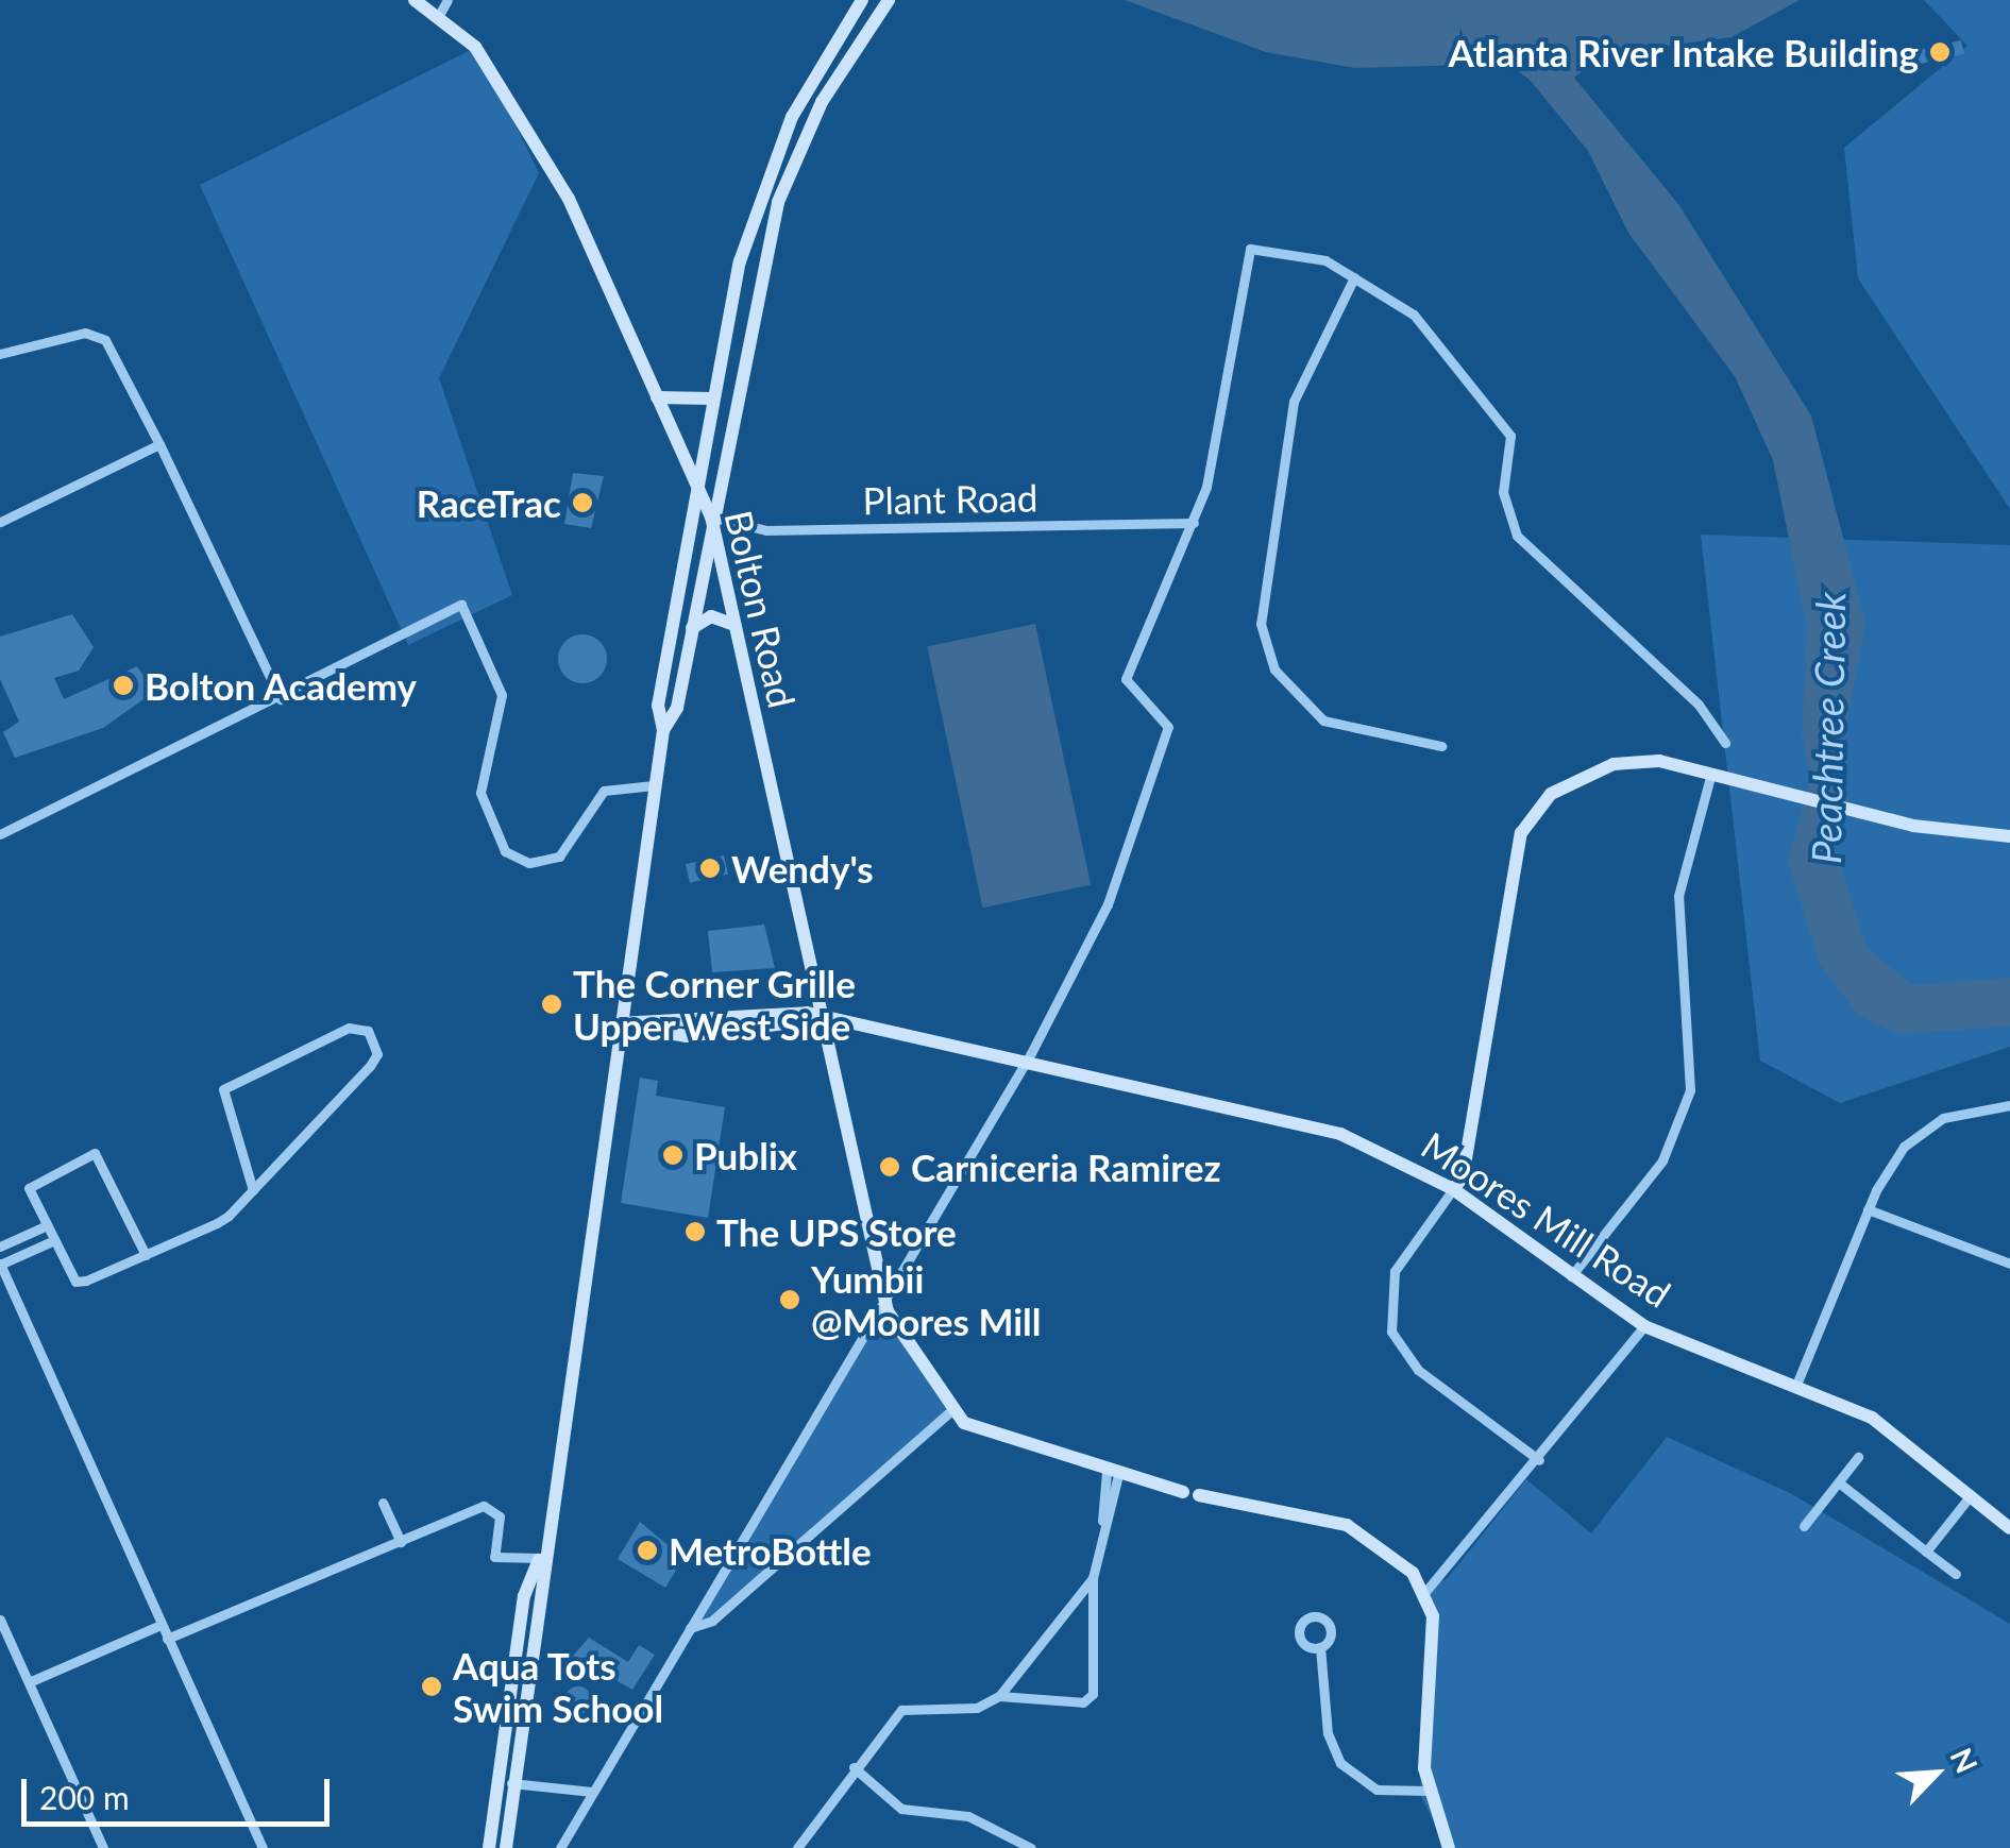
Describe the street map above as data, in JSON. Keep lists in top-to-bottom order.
{
  "streets": {
    "street": ["Plant Road", "Bolton Road", "Moores Mill Road"]
  },
  "crossings": [
    ["Plant Road", "Bolton Road"],
    ["Bolton Road", "Moores Mill Road"]
  ],
  "water": ["Peachtree Creek"],
  "places": [
    "Atlanta River Intake Building",
    "RaceTrac",
    "Bolton Academy",
    "Wendy's",
    "The Corner Grille Upper West Side",
    "Publix",
    "Carniceria Ramirez",
    "The UPS Store",
    "Yumbii @Moores Mill",
    "MetroBottle",
    "Aqua Tots Swim School"
  ],
  "scale_bar": "200 m",
  "north": "top right"
}
